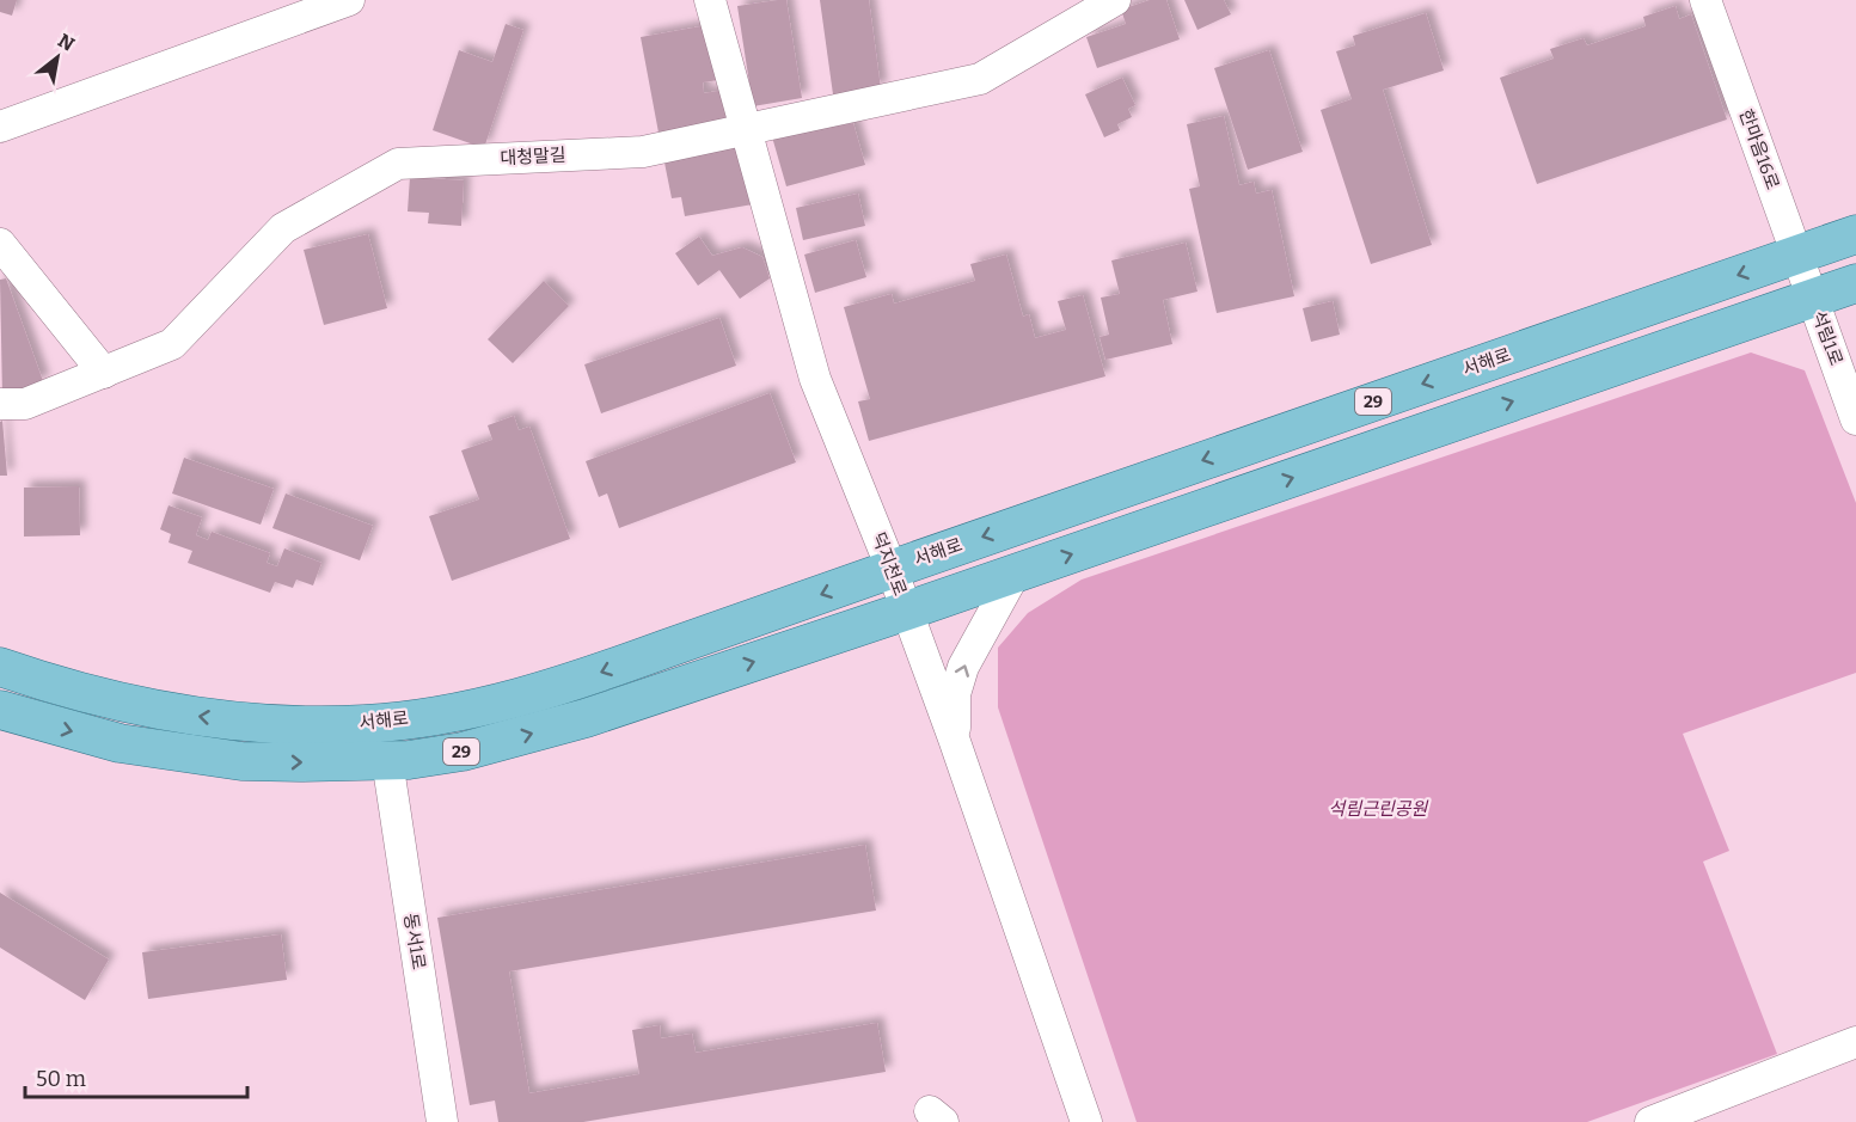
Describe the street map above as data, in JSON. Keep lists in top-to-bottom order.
{
  "streets": {
    "main road": ["서해로", "29"],
    "street": [
      "한마음16로",
      "대청말길",
      "석림1로",
      "덕지천로",
      "동서1로"
    ]
  },
  "crossings": [
    ["한마음16로", "석림1로"],
    ["한마음16로", "서해로"],
    ["한마음16로", "29"],
    ["대청말길", "덕지천로"],
    ["석림1로", "29"],
    ["서해로", "덕지천로"],
    ["29", "덕지천로"],
    ["29", "동서1로"]
  ],
  "parks": ["석림근린공원"],
  "scale_bar": "50 m",
  "north": "top right"
}
